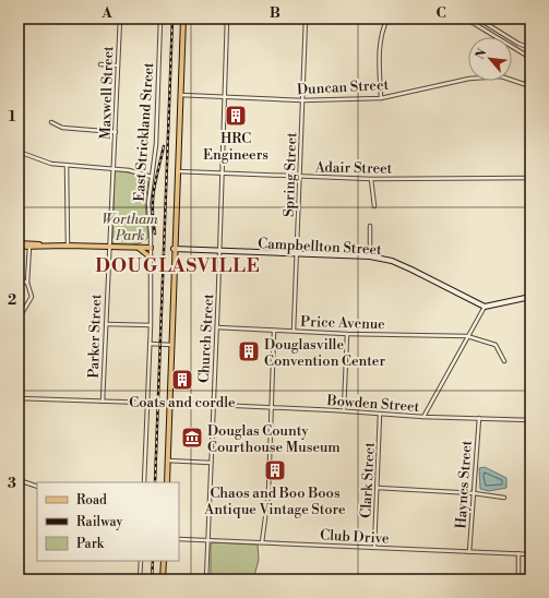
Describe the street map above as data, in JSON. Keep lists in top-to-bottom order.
{
  "streets": {
    "main road": ["Campbellton Street"],
    "street": [
      "Duncan Street",
      "Maxwell Street",
      "East Strickland Street",
      "Adair Street",
      "Spring Street",
      "Price Avenue",
      "Parker Street",
      "Church Street",
      "Bowden Street",
      "Clark Street",
      "Haynes Street",
      "Club Drive"
    ]
  },
  "crossings": [
    ["Duncan Street", "Spring Street"],
    ["Duncan Street", "Church Street"],
    ["Maxwell Street", "Parker Street"],
    ["Adair Street", "Spring Street"],
    ["Adair Street", "Church Street"],
    ["Spring Street", "Campbellton Street"],
    ["Spring Street", "Price Avenue"],
    ["Campbellton Street", "Church Street"],
    ["Price Avenue", "Church Street"],
    ["Church Street", "Bowden Street"],
    ["Church Street", "Club Drive"],
    ["Bowden Street", "Clark Street"],
    ["Bowden Street", "Haynes Street"],
    ["Clark Street", "Club Drive"],
    ["Haynes Street", "Club Drive"]
  ],
  "districts": ["DOUGLASVILLE"],
  "parks": ["Wortham Park"],
  "places": {
    "building": [
      "HRC Engineers",
      "Douglasville Convention Center",
      "Coats and cordle",
      "Chaos and Boo Boos Antique Vintage Store"
    ],
    "museum": ["Douglas County Courthouse Museum"]
  },
  "legend": ["Road", "Railway", "Park"],
  "north": "top left",
  "grid": {
    "columns": ["A", "B", "C"],
    "rows": ["1", "2", "3"]
  }
}
